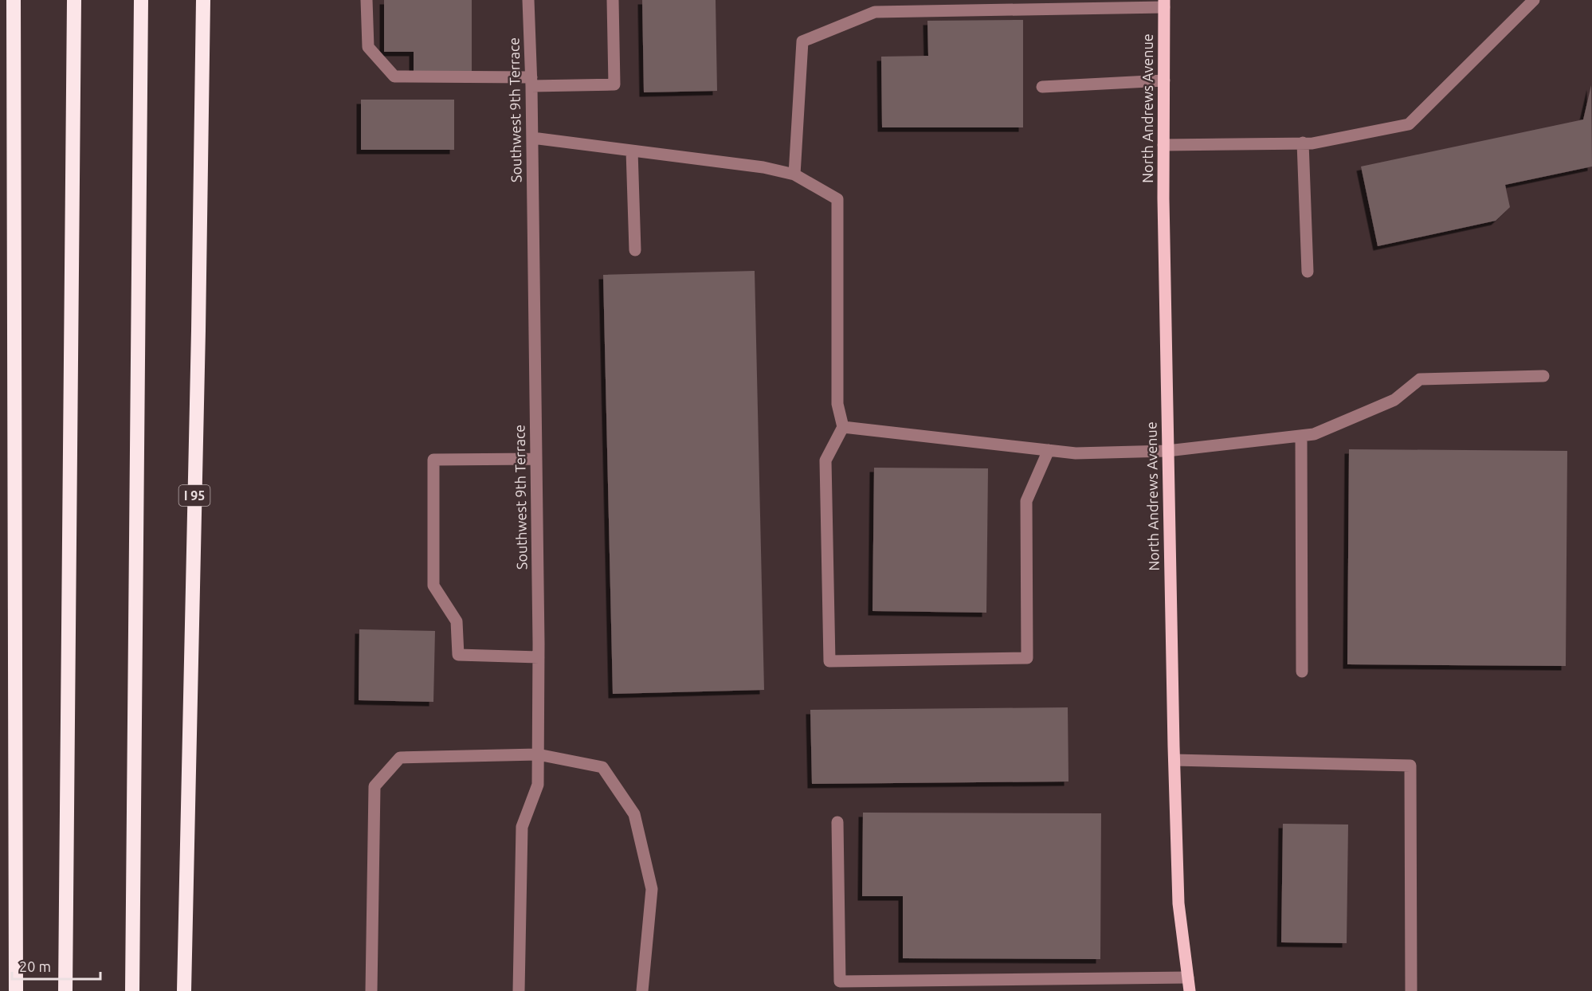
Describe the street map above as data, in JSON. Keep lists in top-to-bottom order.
{
  "streets": {
    "highway": ["I 95"],
    "main road": ["North Andrews Avenue"],
    "lane": ["Southwest 9th Terrace"]
  },
  "scale_bar": "20 m"
}
